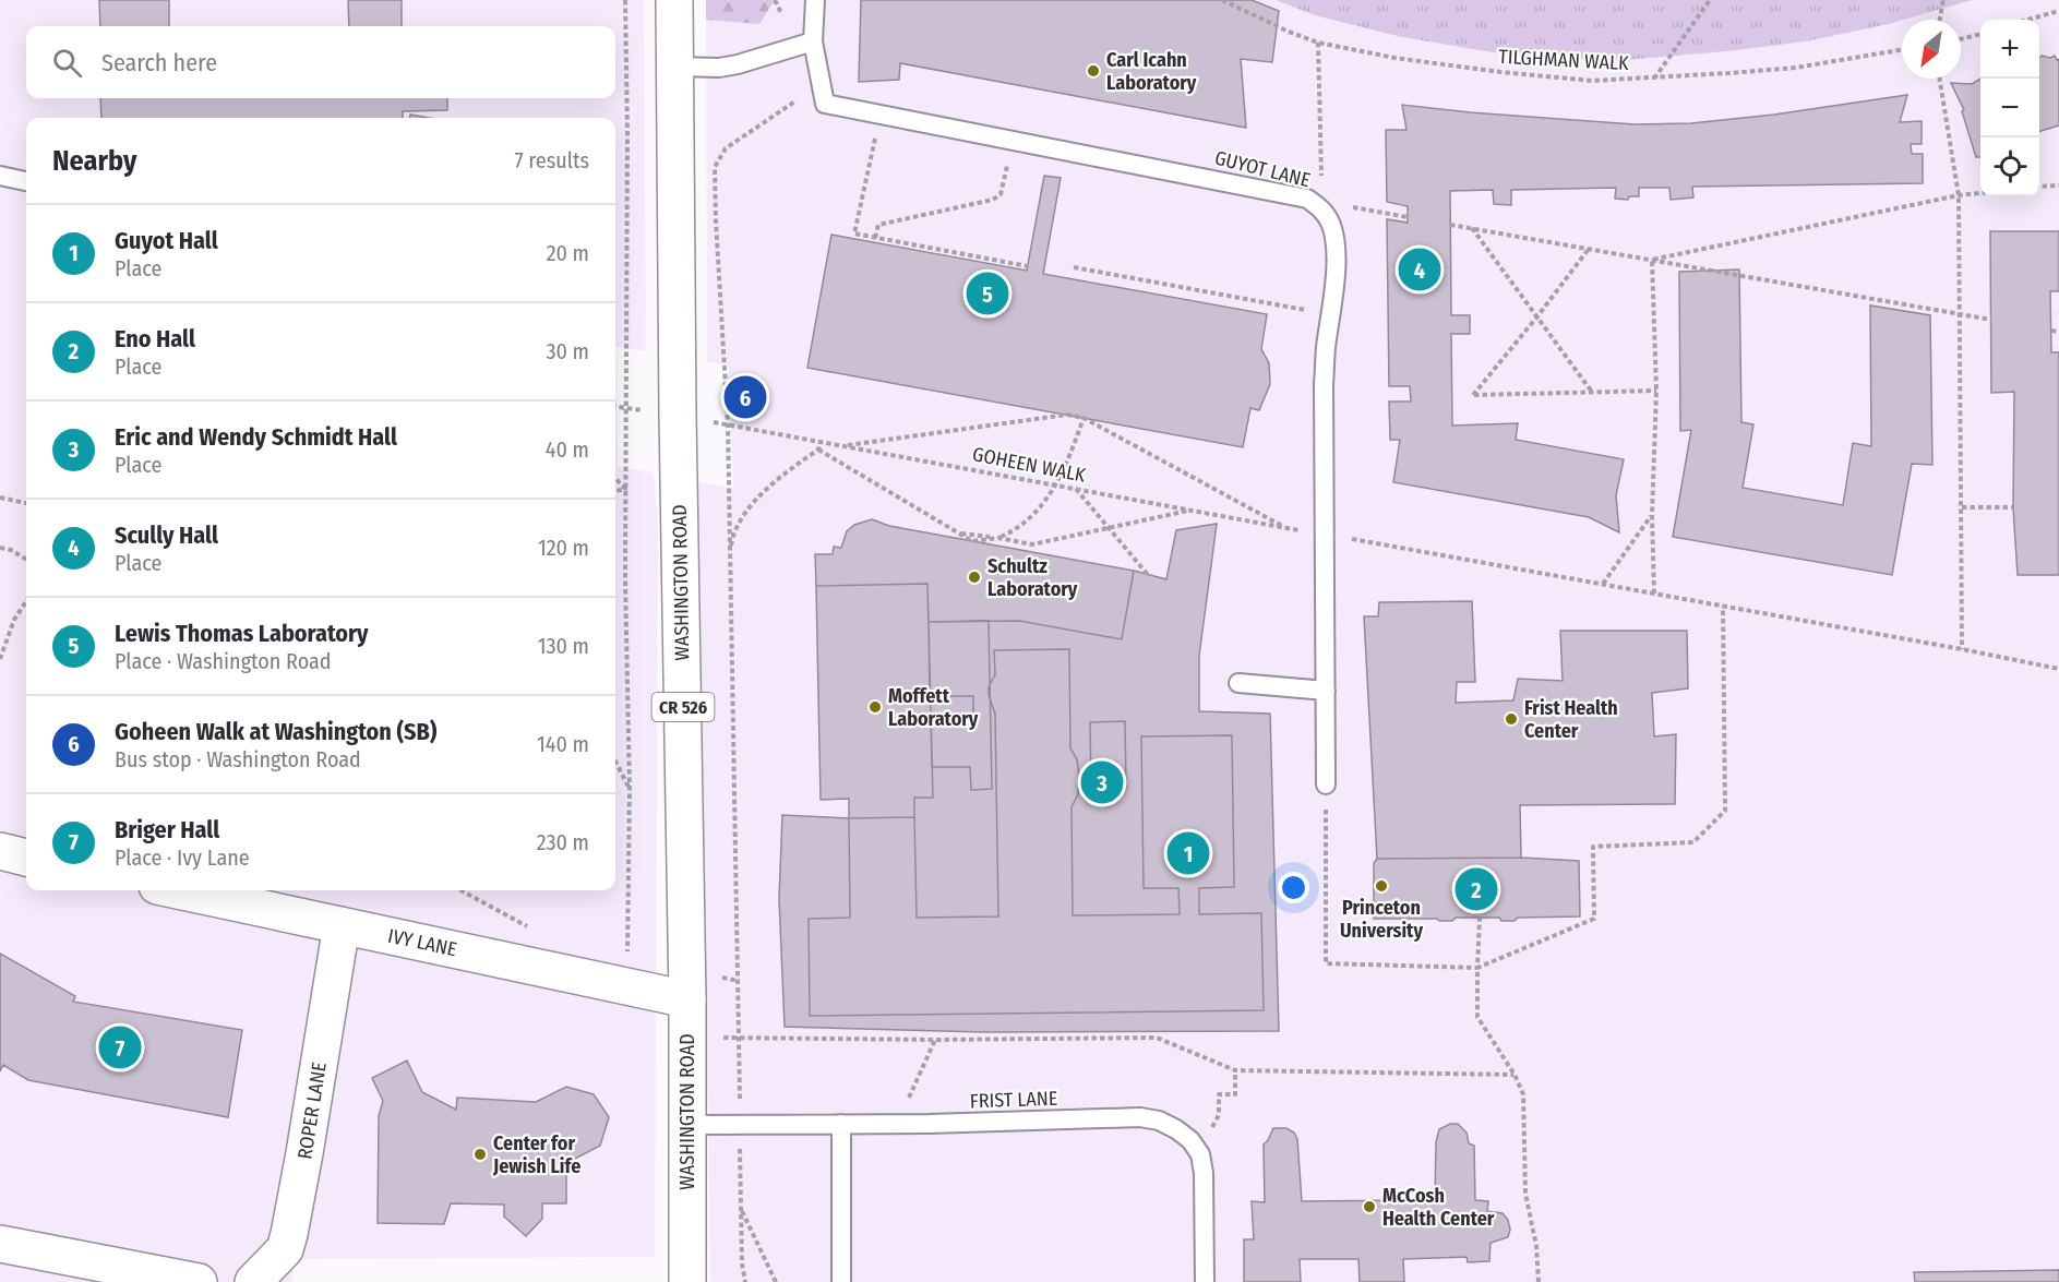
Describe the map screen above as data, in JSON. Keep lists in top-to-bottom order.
{
  "streets": {
    "main road": [
      "WASHINGTON ROAD",
      "CR 526",
      "IVY LANE",
      "ROPER LANE"
    ],
    "lane": ["GUYOT LANE", "FRIST LANE"],
    "path": ["TILGHMAN WALK", "GOHEEN WALK"]
  },
  "crossings": [
    ["GUYOT LANE", "GOHEEN WALK"],
    ["WASHINGTON ROAD", "IVY LANE"],
    ["WASHINGTON ROAD", "FRIST LANE"],
    ["IVY LANE", "ROPER LANE"]
  ],
  "places": [
    "Carl Icahn Laboratory",
    "Schultz Laboratory",
    "Moffett Laboratory",
    "Frist Health Center",
    "Princeton University",
    "Center for Jewish Life",
    "McCosh Health Center"
  ],
  "north": "bottom left",
  "page": {
    "map_buttons": ["+", "−"],
    "search": "Search here",
    "heading": ["Nearby", "7 results"],
    "list": [
      {
        "mark": "1",
        "name": "Guyot Hall",
        "note": "Place",
        "value": "20 m"
      },
      {
        "mark": "2",
        "name": "Eno Hall",
        "note": "Place",
        "value": "30 m"
      },
      {
        "mark": "3",
        "name": "Eric and Wendy Schmidt Hall",
        "note": "Place",
        "value": "40 m"
      },
      {
        "mark": "4",
        "name": "Scully Hall",
        "note": "Place",
        "value": "120 m"
      },
      {
        "mark": "5",
        "name": "Lewis Thomas Laboratory",
        "note": "Place · Washington Road",
        "value": "130 m"
      },
      {
        "mark": "6",
        "name": "Goheen Walk at Washington (SB)",
        "note": "Bus stop · Washington Road",
        "value": "140 m"
      },
      {
        "mark": "7",
        "name": "Briger Hall",
        "note": "Place · Ivy Lane",
        "value": "230 m"
      }
    ],
    "pins": [
      "4",
      "5",
      "6",
      "3",
      "1",
      "2",
      "7"
    ]
  }
}
